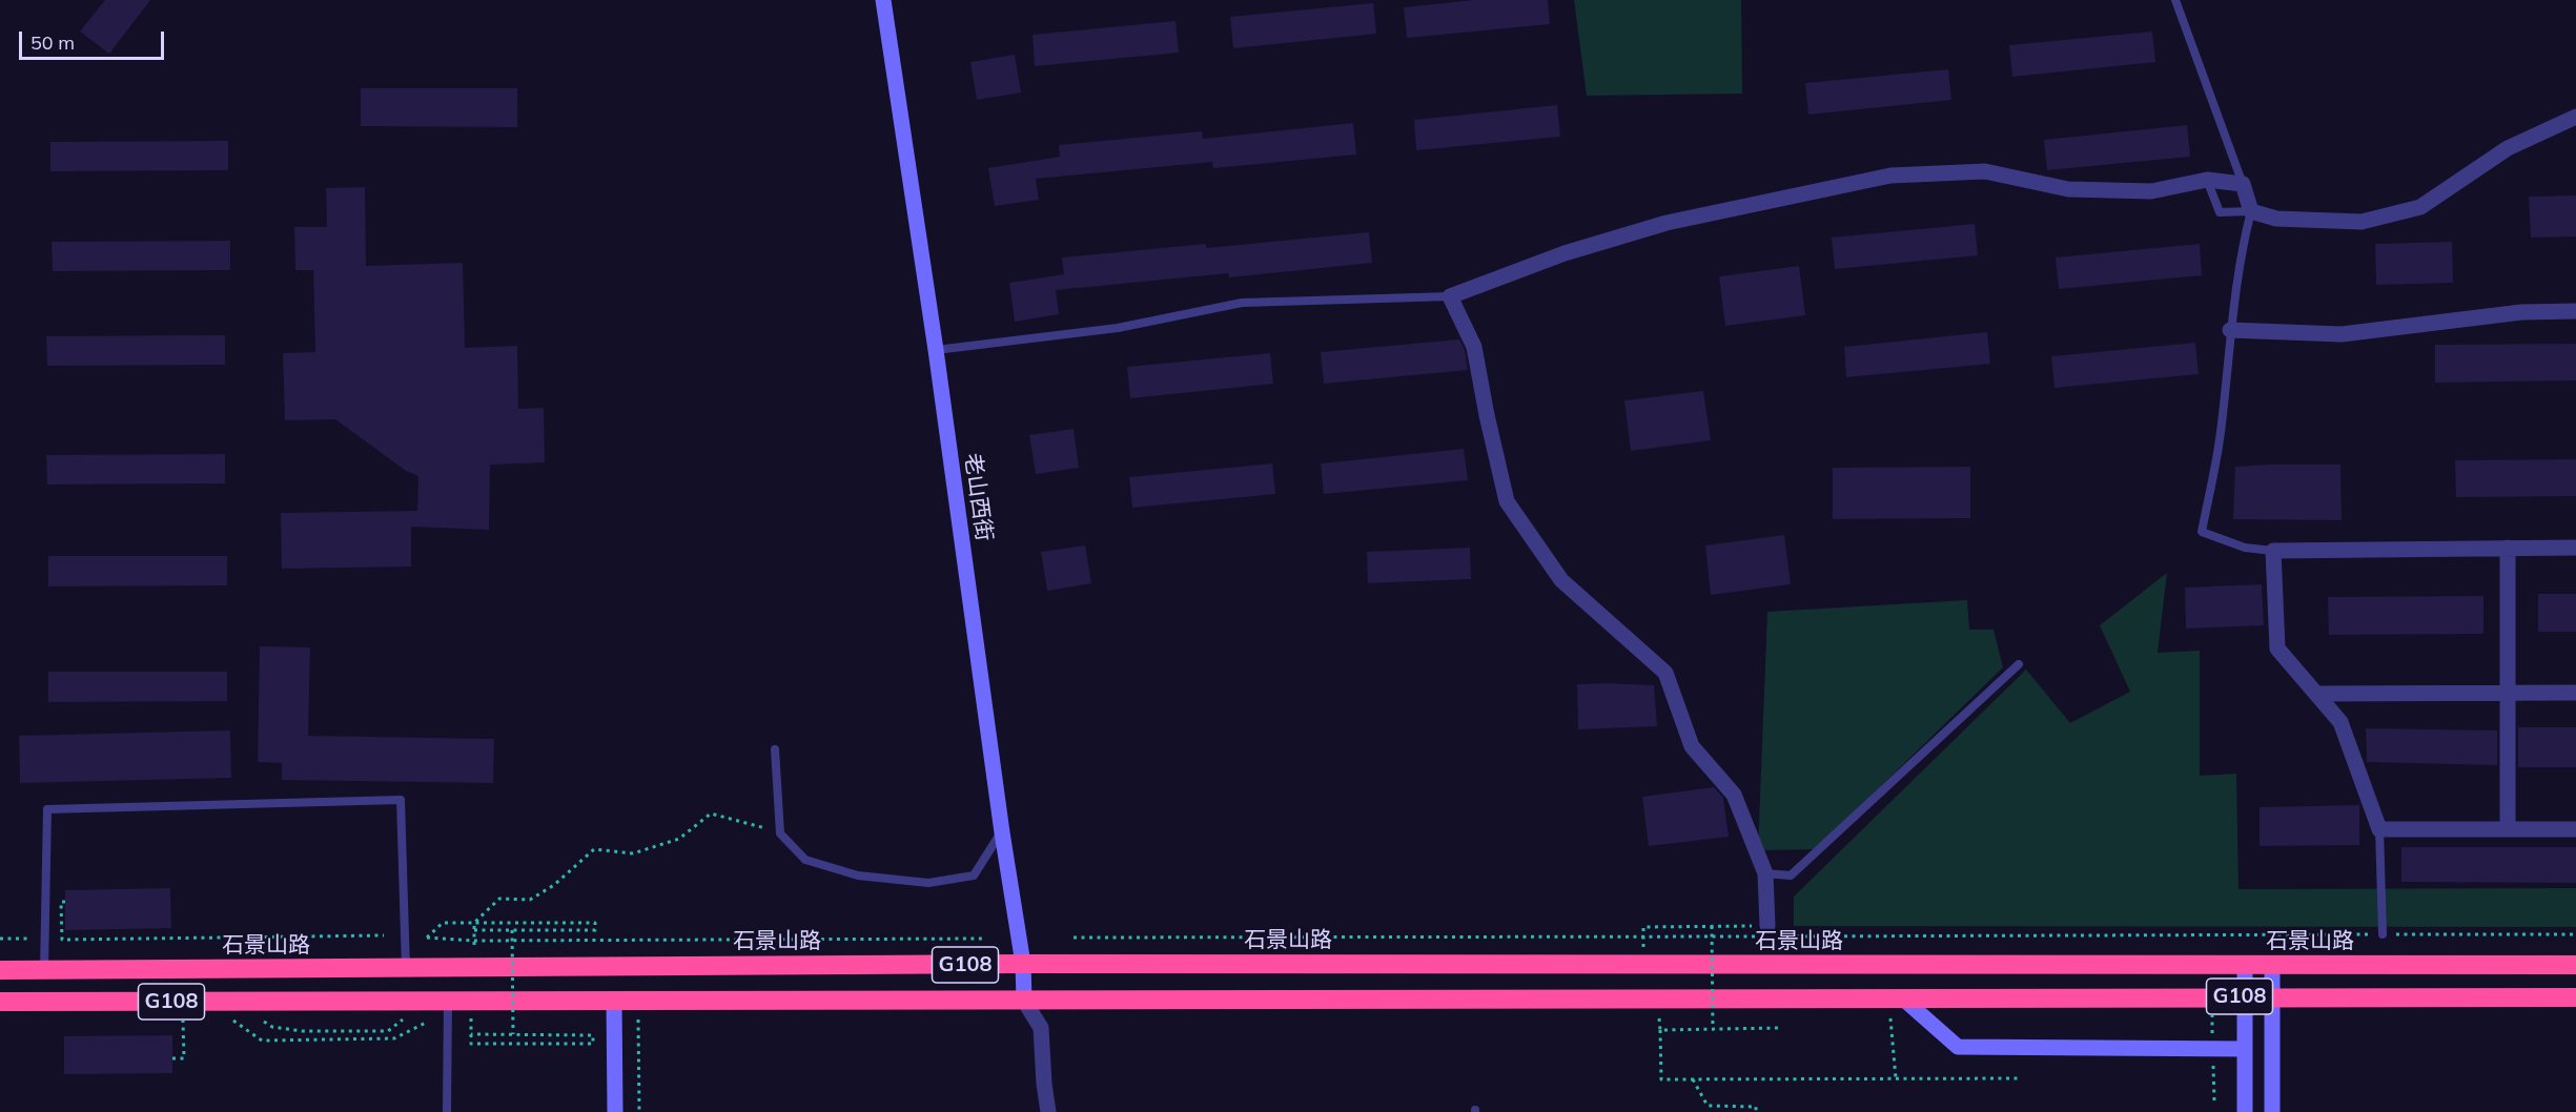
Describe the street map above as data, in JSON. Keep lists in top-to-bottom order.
{
  "streets": {
    "highway": ["石景山路", "G108"],
    "street": ["老山西街"]
  },
  "crossings": [
    ["老山西街", "石景山路"],
    ["老山西街", "G108"]
  ],
  "scale_bar": "50 m"
}
